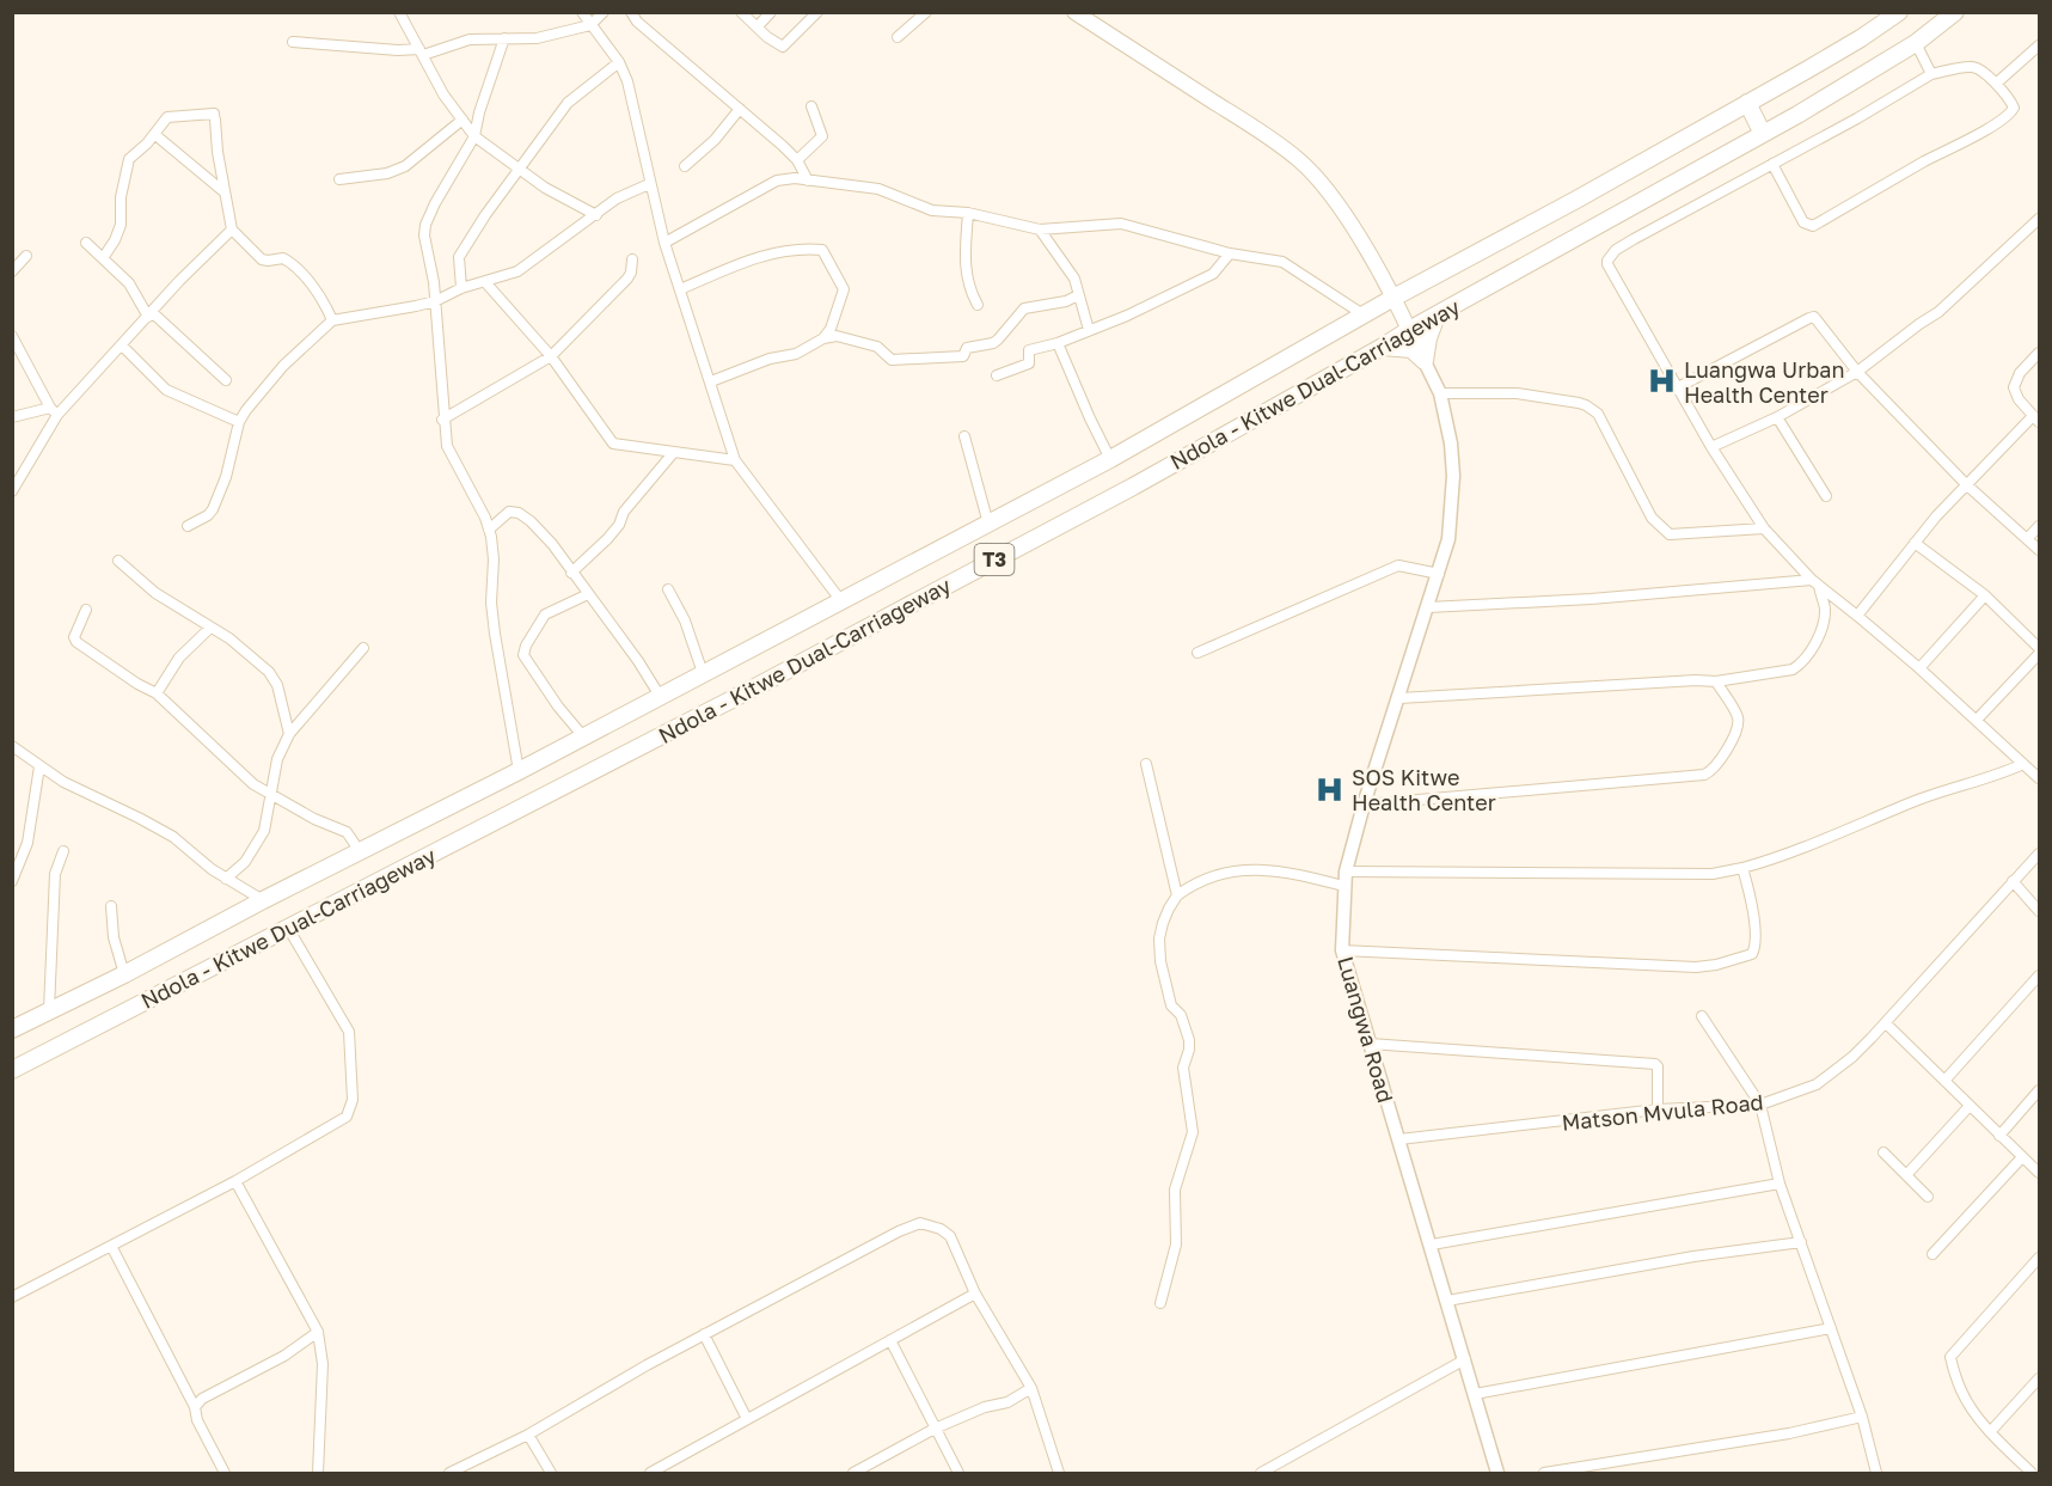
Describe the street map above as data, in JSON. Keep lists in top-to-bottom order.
{
  "streets": {
    "highway": ["Ndola - Kitwe Dual-Carriageway", "T3"],
    "main road": ["Luangwa Road"],
    "street": ["Matson Mvula Road"]
  },
  "crossings": [
    ["Ndola - Kitwe Dual-Carriageway", "Luangwa Road"],
    ["Luangwa Road", "Matson Mvula Road"]
  ],
  "places": {
    "hospital": ["Luangwa Urban Health Center", "SOS Kitwe Health Center"]
  }
}
